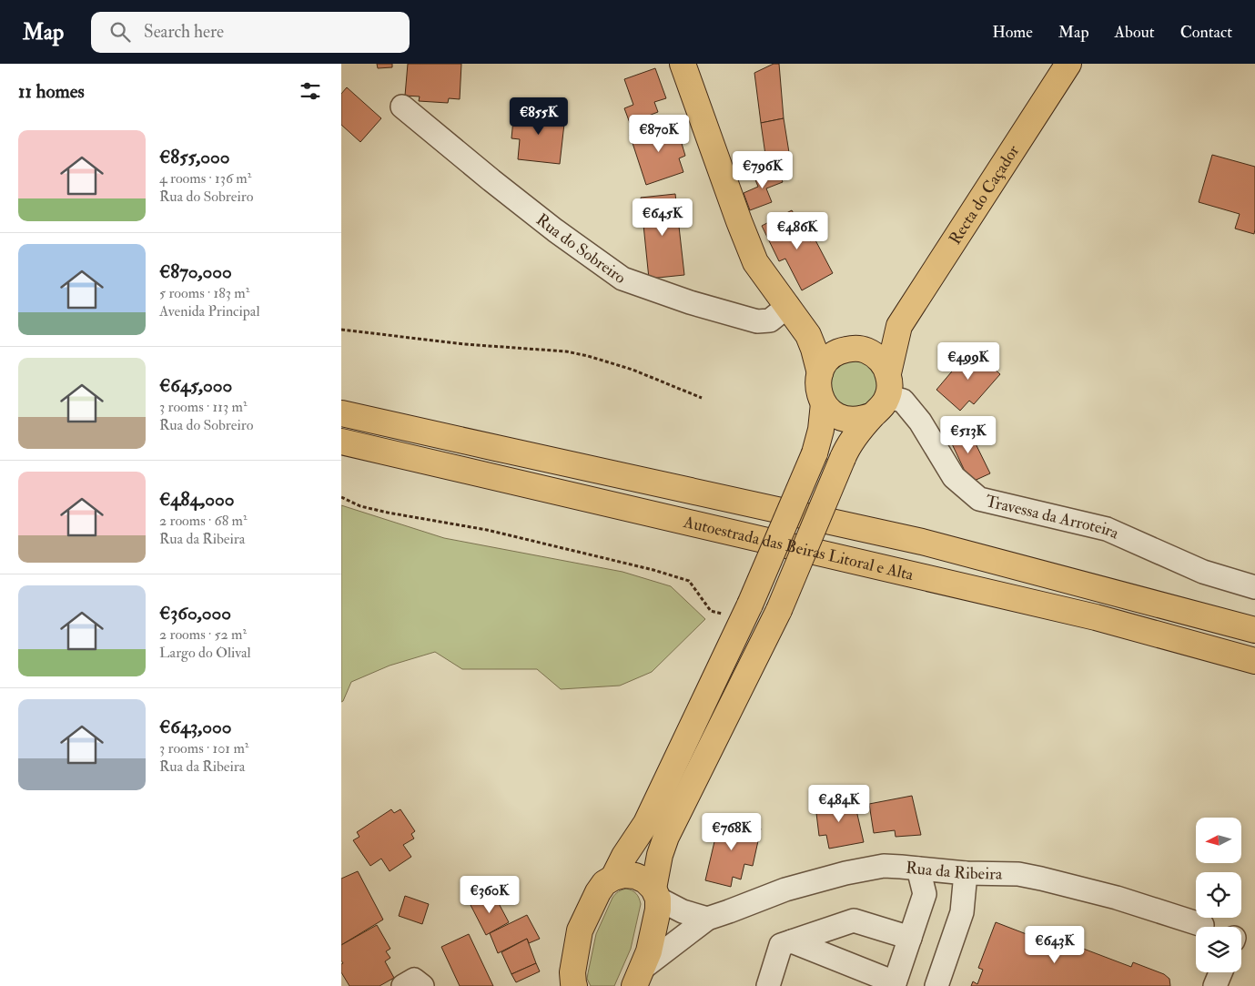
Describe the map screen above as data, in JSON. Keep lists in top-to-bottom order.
{
  "streets": {
    "main road": ["Recta do Caçador", "Autoestrada das Beiras Litoral e Alta"],
    "street": ["Rua do Sobreiro", "Travessa da Arroteira", "Rua da Ribeira"]
  },
  "north": "left",
  "page": {
    "header": "Map",
    "search": "Search here",
    "nav": [
      "Home",
      "Map",
      "About",
      "Contact"
    ],
    "heading": "11 homes",
    "price": [
      "€855K",
      "€870K",
      "€796K",
      "€645K",
      "€486K",
      "€499K",
      "€513K",
      "€484K",
      "€768K",
      "€360K",
      "€643K"
    ],
    "list": [
      {
        "name": "€855,000",
        "note": "4 rooms · 136 m² · Rua do Sobreiro"
      },
      {
        "name": "€870,000",
        "note": "5 rooms · 183 m² · Avenida Principal"
      },
      {
        "name": "€645,000",
        "note": "3 rooms · 113 m² · Rua do Sobreiro"
      },
      {
        "name": "€484,000",
        "note": "2 rooms · 68 m² · Rua da Ribeira"
      },
      {
        "name": "€360,000",
        "note": "2 rooms · 52 m² · Largo do Olival"
      },
      {
        "name": "€643,000",
        "note": "3 rooms · 101 m² · Rua da Ribeira"
      }
    ]
  }
}
